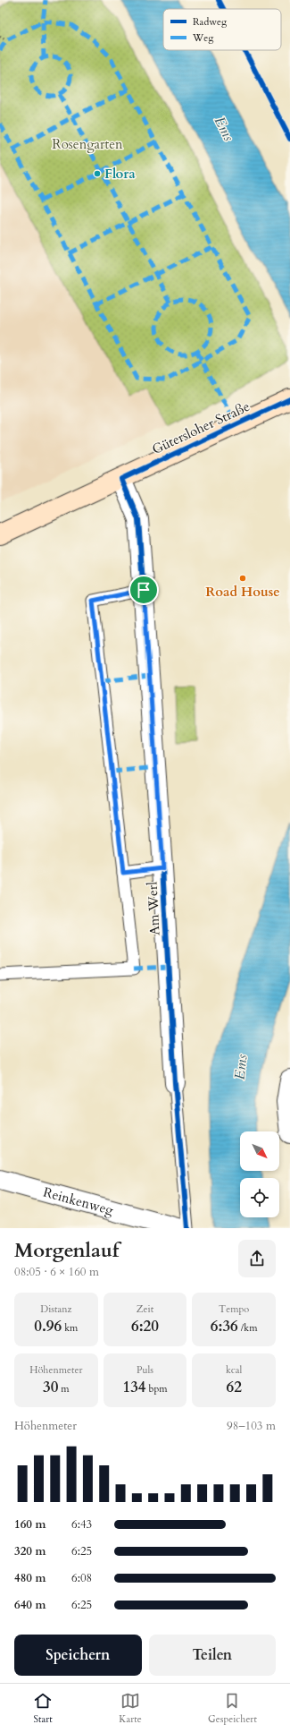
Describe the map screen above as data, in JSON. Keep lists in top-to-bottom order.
{
  "streets": {
    "main road": ["Gütersloher Straße"],
    "street": ["Am Werl", "Reinkenweg"]
  },
  "crossings": [
    ["Gütersloher Straße", "Am Werl"]
  ],
  "water": ["Ems"],
  "parks": ["Rosengarten"],
  "places": ["Flora", "Road House"],
  "legend": ["Radweg", "Weg"],
  "north": "bottom right",
  "page": {
    "heading": ["Morgenlauf", "08:05 · 6 × 160 m"],
    "stats": [
      ["Distanz", "0.96 km"],
      ["Zeit", "6:20"],
      ["Tempo", "6:36 /km"],
      ["Höhenmeter", "30 m"],
      ["Puls", "134 bpm"],
      ["kcal", "62"]
    ],
    "chart": ["Höhenmeter", "98–103 m"],
    "list": [
      {
        "name": "160 m",
        "note": "6:43"
      },
      {
        "name": "320 m",
        "note": "6:25"
      },
      {
        "name": "480 m",
        "note": "6:08"
      },
      {
        "name": "640 m",
        "note": "6:25"
      }
    ],
    "buttons": ["Speichern", "Teilen"],
    "tabs": ["Start", "Karte", "Gespeichert"]
  }
}
